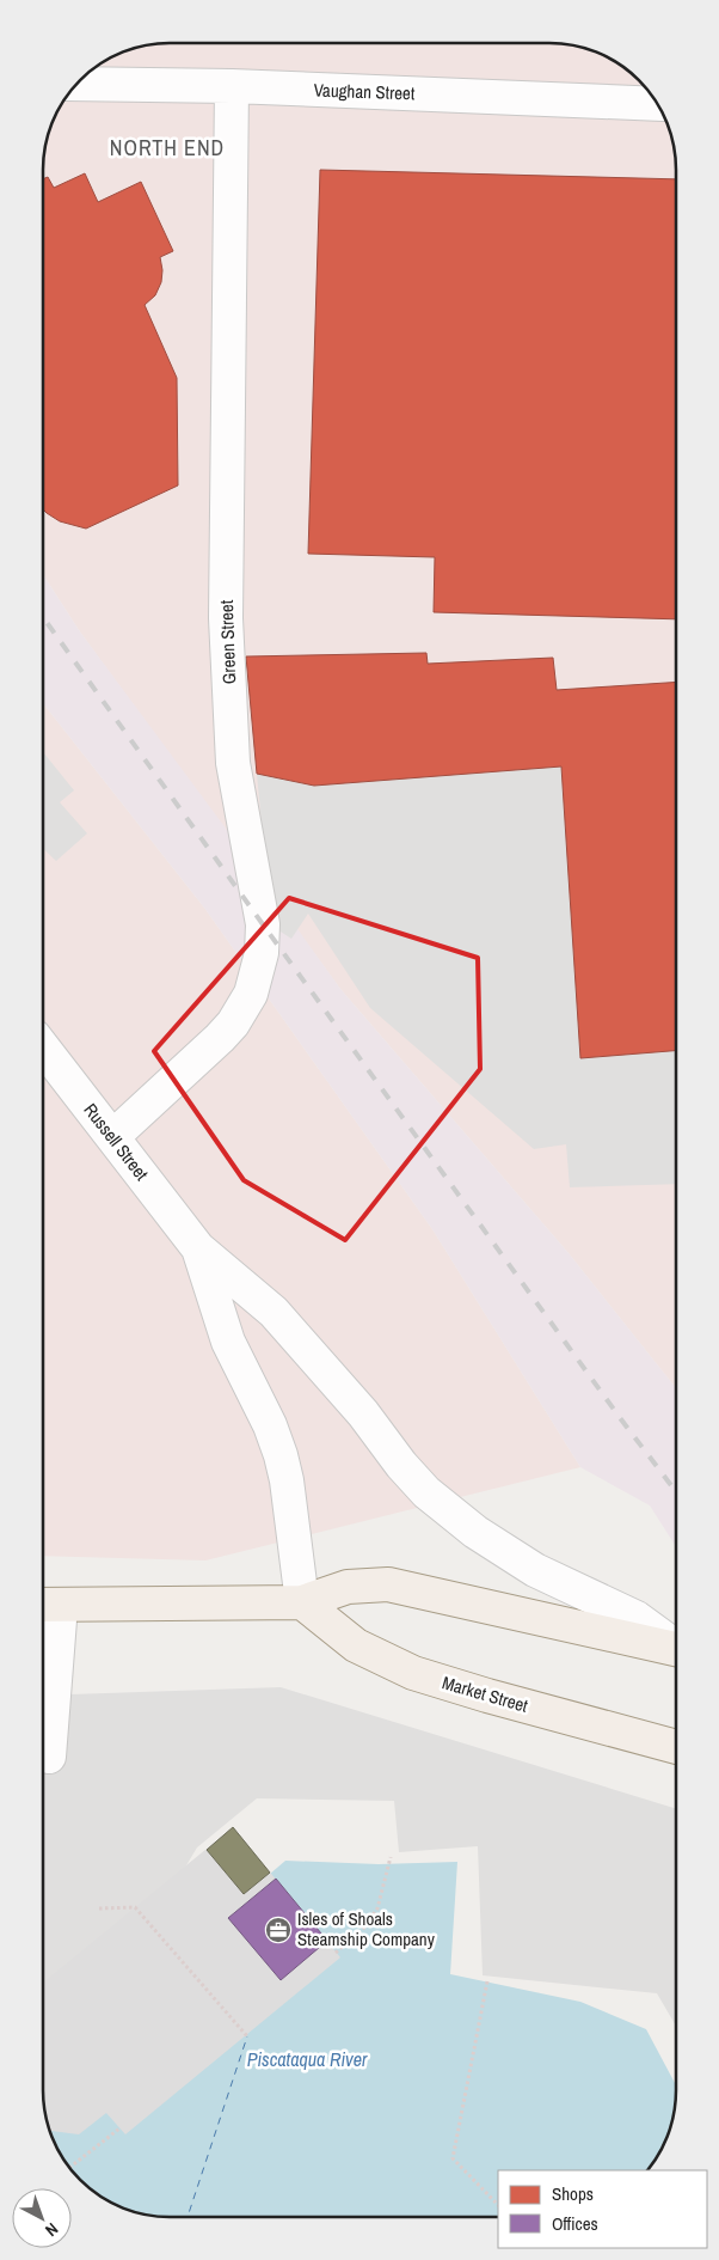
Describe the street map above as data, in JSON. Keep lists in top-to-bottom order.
{
  "streets": {
    "main road": ["Market Street"],
    "street": ["Vaughan Street", "Green Street", "Russell Street"]
  },
  "crossings": [
    ["Vaughan Street", "Green Street"],
    ["Green Street", "Russell Street"]
  ],
  "districts": ["NORTH END"],
  "water": ["Piscataqua River"],
  "places": {
    "office": ["Isles of Shoals Steamship Company"]
  },
  "legend": ["Shops", "Offices"],
  "north": "bottom right"
}
